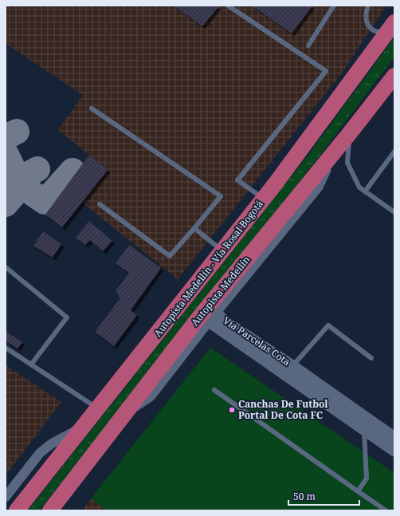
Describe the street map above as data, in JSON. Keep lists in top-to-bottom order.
{
  "streets": {
    "highway": ["Autopista Medellín - Vía Rosal Bogotá", "Autopista Medellín"],
    "street": ["Vía Parcelas Cota"]
  },
  "crossings": [
    ["Autopista Medellín", "Vía Parcelas Cota"]
  ],
  "places": ["Canchas De Futbol Portal De Cota FC"],
  "scale_bar": "50 m"
}
